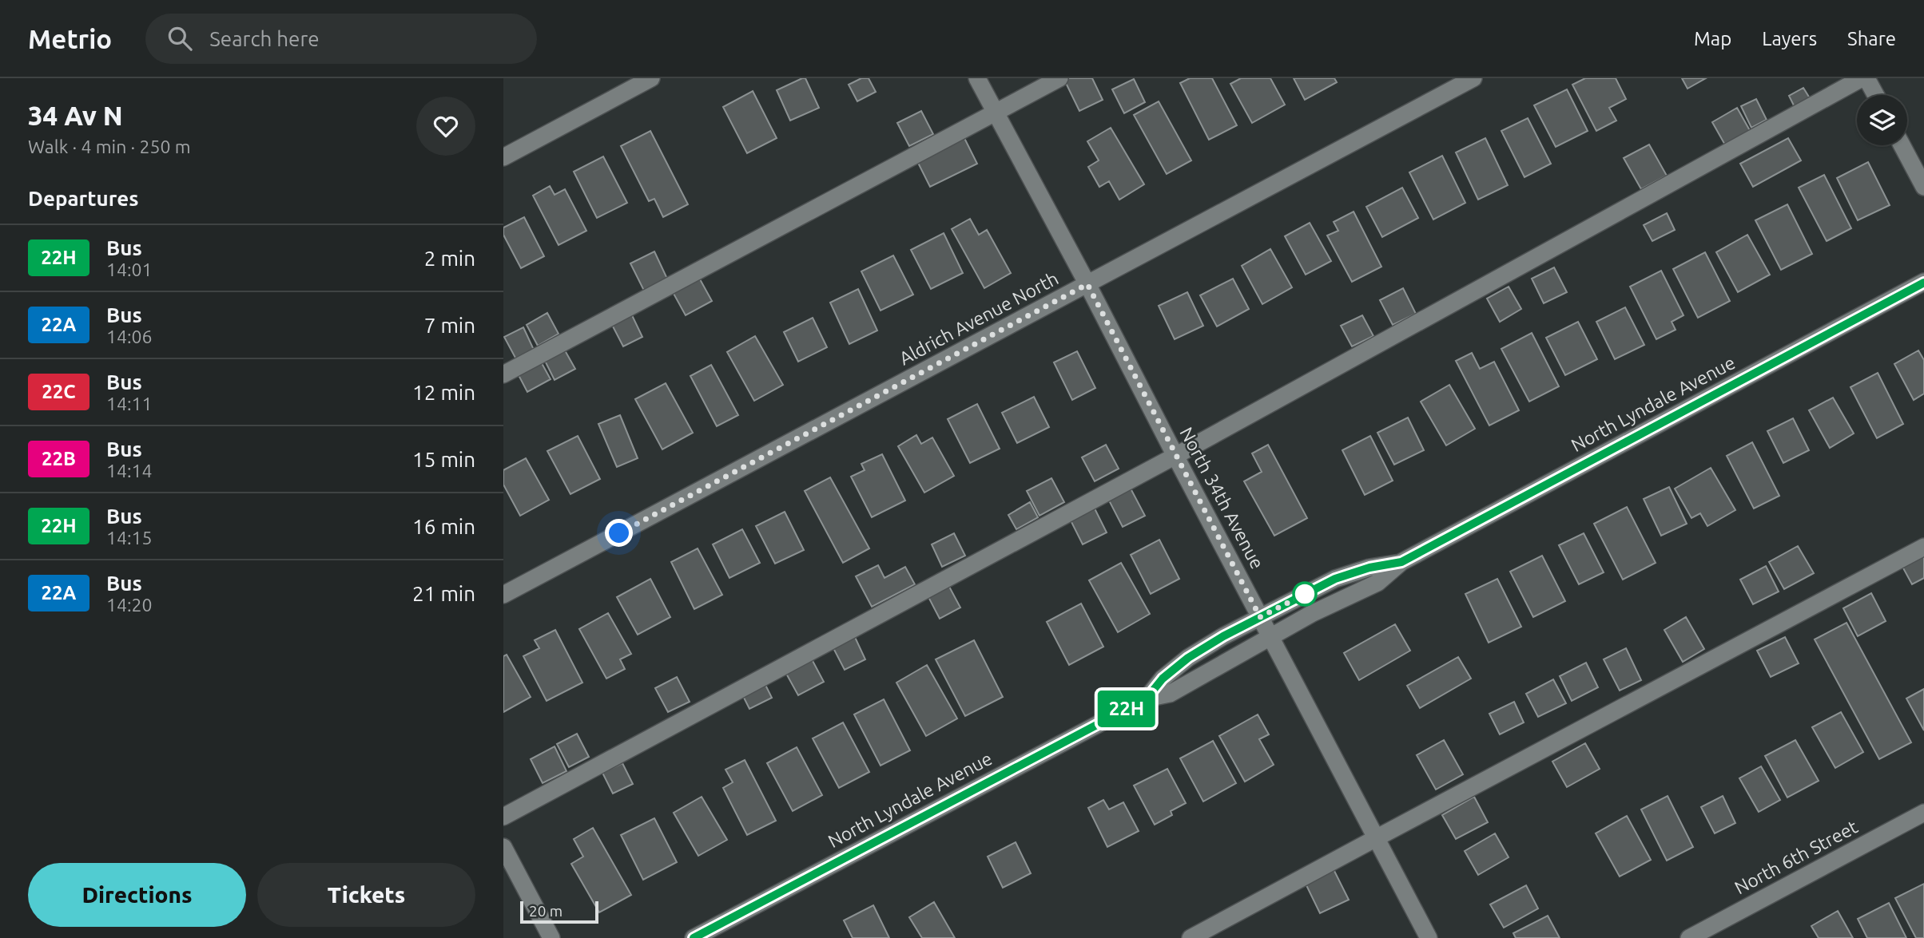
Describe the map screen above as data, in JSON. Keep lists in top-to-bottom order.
{
  "streets": {
    "street": [
      "Aldrich Avenue North",
      "North Lyndale Avenue",
      "North 34th Avenue",
      "North 6th Street"
    ]
  },
  "crossings": [
    ["Aldrich Avenue North", "North 34th Avenue"],
    ["North Lyndale Avenue", "North 34th Avenue"]
  ],
  "lines": ["bus line 22H"],
  "scale_bar": "20 m",
  "page": {
    "header": "Metrio",
    "search": "Search here",
    "nav": ["Map", "Layers", "Share"],
    "heading": [
      ["34 Av N", "Walk · 4 min · 250 m"],
      "Departures"
    ],
    "on_map": "22H",
    "list": [
      {
        "mark": "22H",
        "name": "Bus",
        "note": "14:01",
        "value": "2 min"
      },
      {
        "mark": "22A",
        "name": "Bus",
        "note": "14:06",
        "value": "7 min"
      },
      {
        "mark": "22C",
        "name": "Bus",
        "note": "14:11",
        "value": "12 min"
      },
      {
        "mark": "22B",
        "name": "Bus",
        "note": "14:14",
        "value": "15 min"
      },
      {
        "mark": "22H",
        "name": "Bus",
        "note": "14:15",
        "value": "16 min"
      },
      {
        "mark": "22A",
        "name": "Bus",
        "note": "14:20",
        "value": "21 min"
      }
    ],
    "buttons": ["Directions", "Tickets"],
    "scale": "20 m"
  }
}
